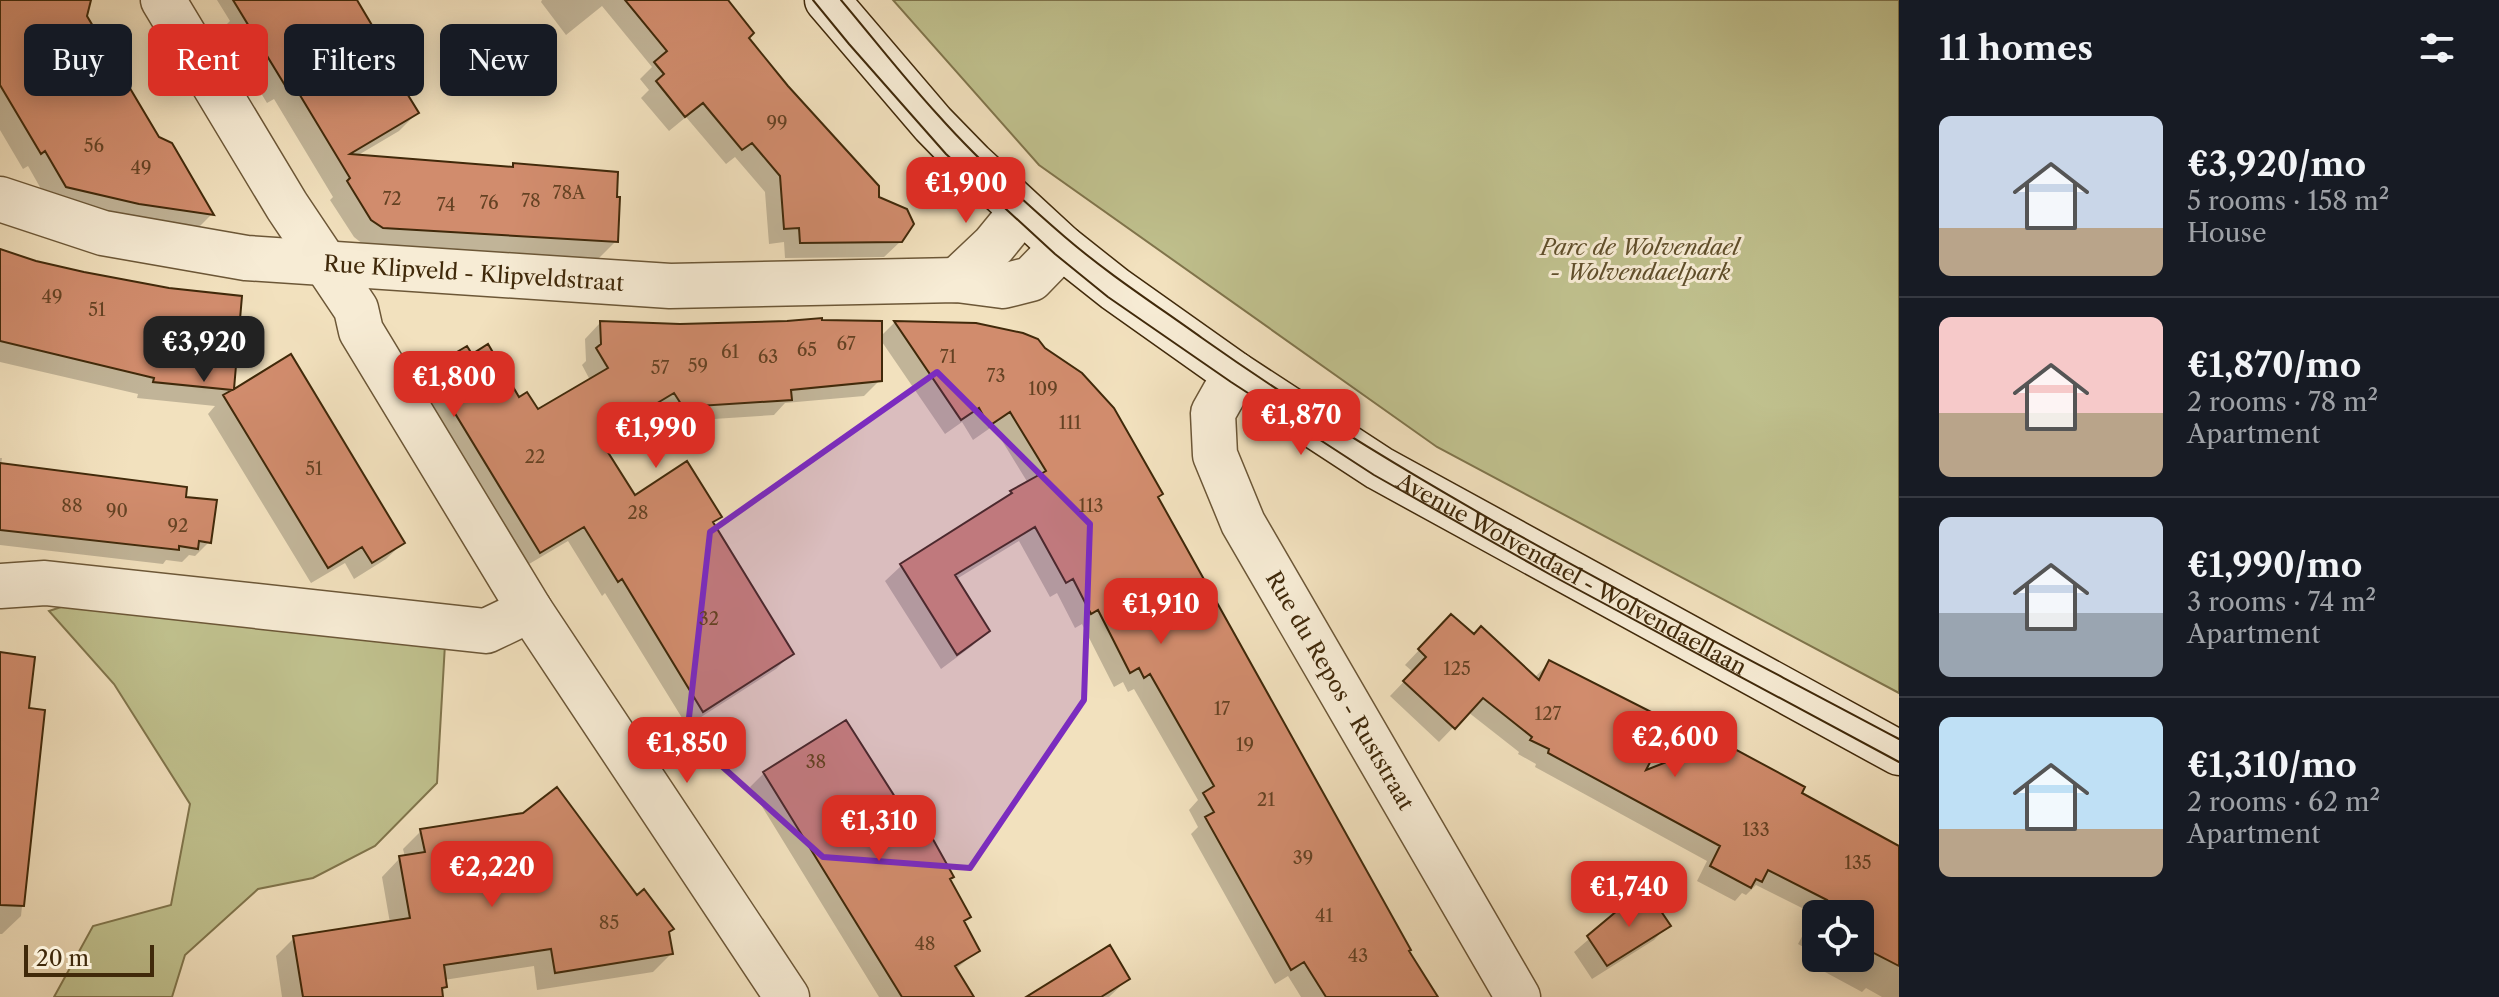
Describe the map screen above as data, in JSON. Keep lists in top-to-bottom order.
{
  "streets": {
    "street": ["Rue Klipveld - Klipveldstraat", "Avenue Wolvendael - Wolvendaellaan", "Rue du Repos - Ruststraat"]
  },
  "crossings": [
    ["Rue Klipveld - Klipveldstraat", "Avenue Wolvendael - Wolvendaellaan"],
    ["Avenue Wolvendael - Wolvendaellaan", "Rue du Repos - Ruststraat"]
  ],
  "parks": ["Parc de Wolvendael - Wolvendaelpark"],
  "house_numbers": [
    "99",
    "56",
    "49",
    "78A",
    "72",
    "78",
    "76",
    "74",
    "49",
    "51",
    "67",
    "65",
    "61",
    "63",
    "71",
    "59",
    "57",
    "73",
    "109",
    "111",
    "22",
    "51",
    "88",
    "113",
    "90",
    "28",
    "92",
    "32",
    "125",
    "17",
    "127",
    "19",
    "38",
    "21",
    "133",
    "39",
    "135",
    "41",
    "85",
    "48",
    "43"
  ],
  "scale_bar": "20 m",
  "page": {
    "heading": "11 homes",
    "chip": [
      "Buy",
      "Rent",
      "Filters",
      "New"
    ],
    "list": [
      {
        "name": "€3,920/mo",
        "note": "5 rooms · 158 m² · House"
      },
      {
        "name": "€1,870/mo",
        "note": "2 rooms · 78 m² · Apartment"
      },
      {
        "name": "€1,990/mo",
        "note": "3 rooms · 74 m² · Apartment"
      },
      {
        "name": "€1,310/mo",
        "note": "2 rooms · 62 m² · Apartment"
      }
    ],
    "price": [
      "€1,900",
      "€3,920",
      "€1,800",
      "€1,870",
      "€1,990",
      "€1,910",
      "€2,600",
      "€1,850",
      "€1,310",
      "€2,220",
      "€1,740"
    ],
    "scale": "20 m"
  }
}
